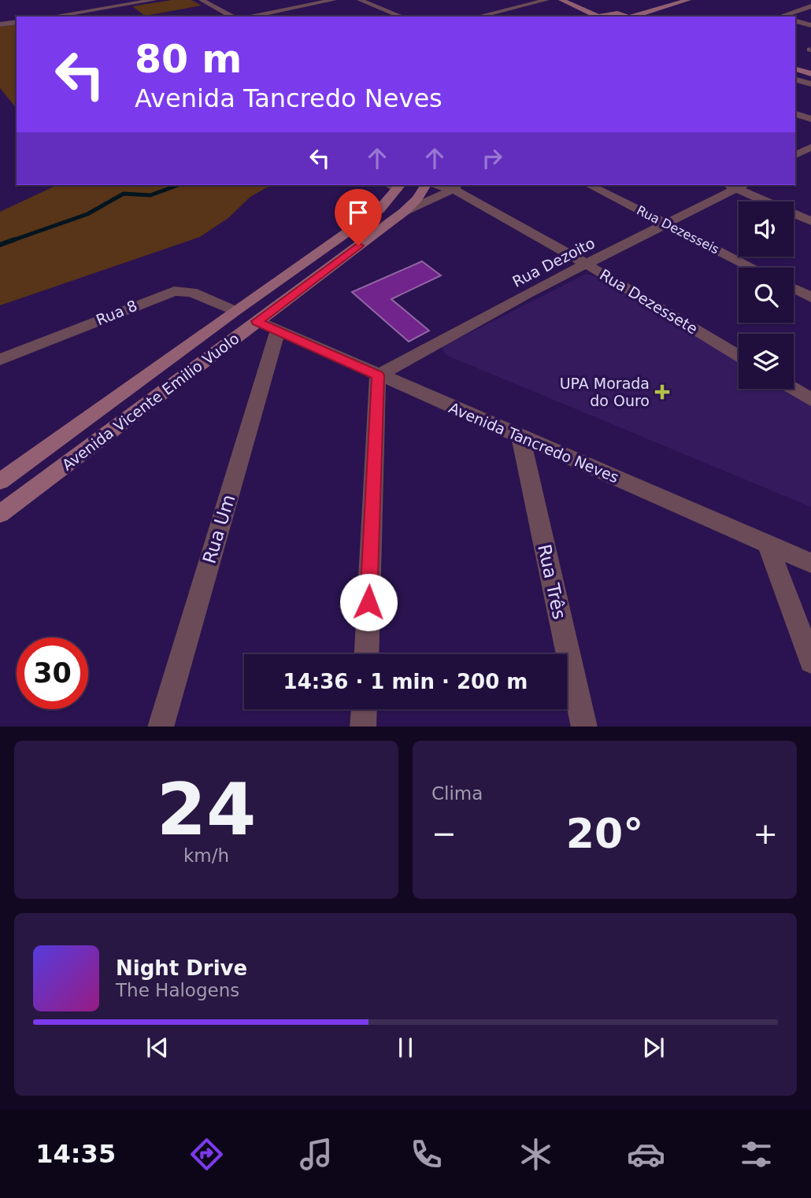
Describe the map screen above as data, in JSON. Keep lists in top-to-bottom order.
{
  "streets": {
    "main road": ["Avenida Vicente Emilio Vuolo"],
    "street": [
      "Rua Dezesseis",
      "Rua Dezoito",
      "Rua Dezessete",
      "Rua 8",
      "Avenida Tancredo Neves",
      "Rua Um",
      "Rua Três"
    ]
  },
  "crossings": [
    ["Rua Dezesseis", "Rua Dezoito"],
    ["Rua Dezoito", "Rua Dezessete"],
    ["Rua Dezoito", "Avenida Tancredo Neves"],
    ["Rua 8", "Avenida Vicente Emilio Vuolo"],
    ["Avenida Vicente Emilio Vuolo", "Avenida Tancredo Neves"],
    ["Avenida Tancredo Neves", "Rua Um"],
    ["Avenida Tancredo Neves", "Rua Três"]
  ],
  "places": {
    "health": ["UPA Morada do Ouro"]
  },
  "page": {
    "turn": ["80 m", "Avenida Tancredo Neves"],
    "limit": "30",
    "trip": "14:36 · 1 min · 200 m",
    "tile": [
      ["24", "km/h"],
      "Clima"
    ],
    "heat": ["−", "20°", "+"],
    "song": ["Night Drive", "The Halogens"],
    "tabs": "14:35"
  }
}
